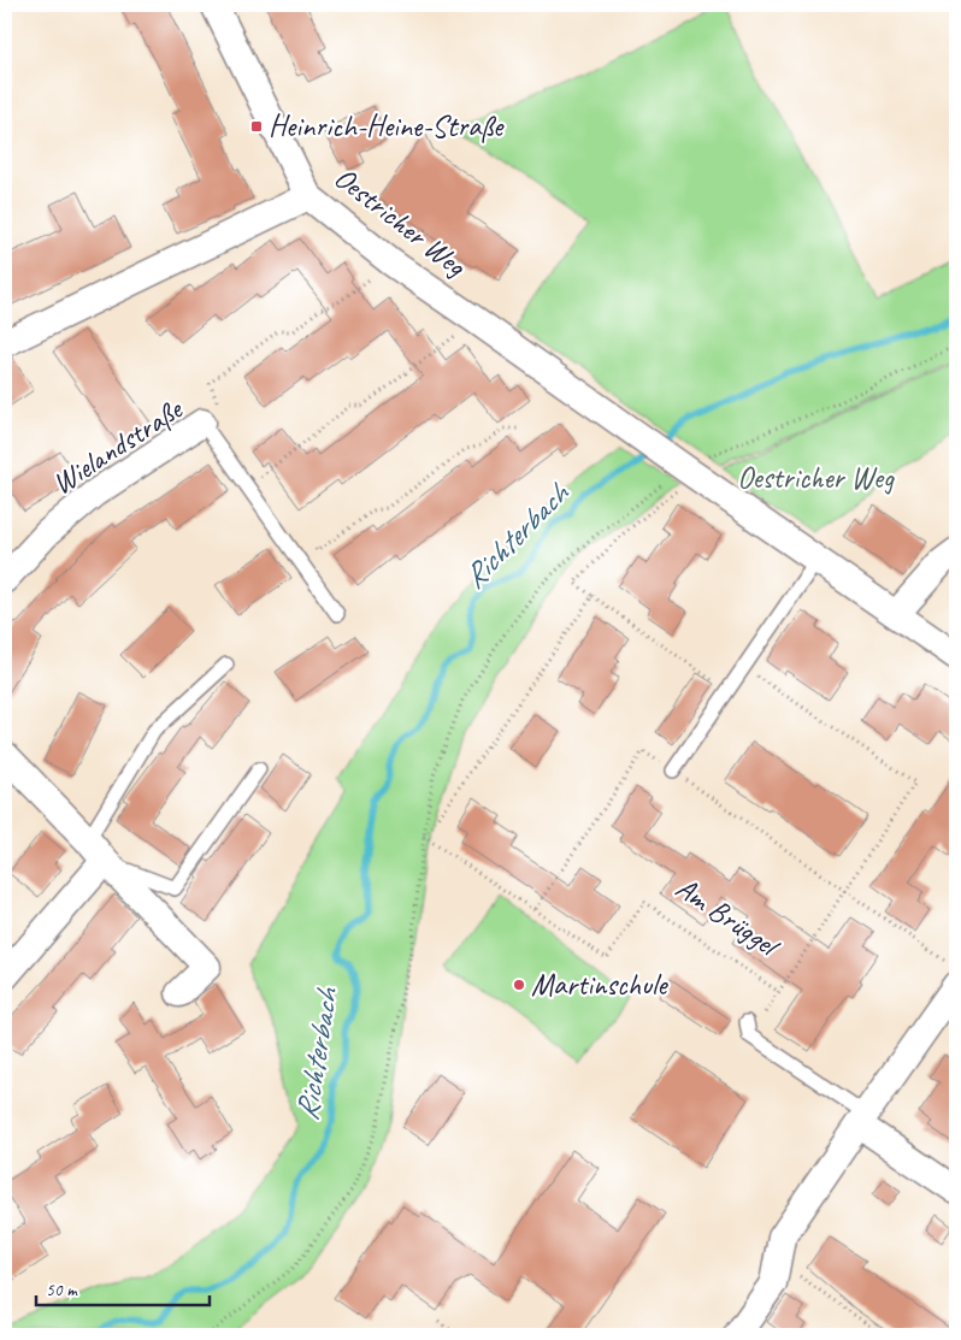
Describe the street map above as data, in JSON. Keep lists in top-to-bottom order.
{
  "streets": {
    "street": ["Oestricher Weg", "Wielandstraße"],
    "path": ["Am Brüggel"]
  },
  "crossings": [
    ["Oestricher Weg", "Wielandstraße"]
  ],
  "water": ["Richterbach"],
  "parks": ["Oestricher Weg"],
  "places": {
    "transit": ["Heinrich-Heine-Straße"],
    "other": ["Martinschule"]
  },
  "scale_bar": "50 m"
}
